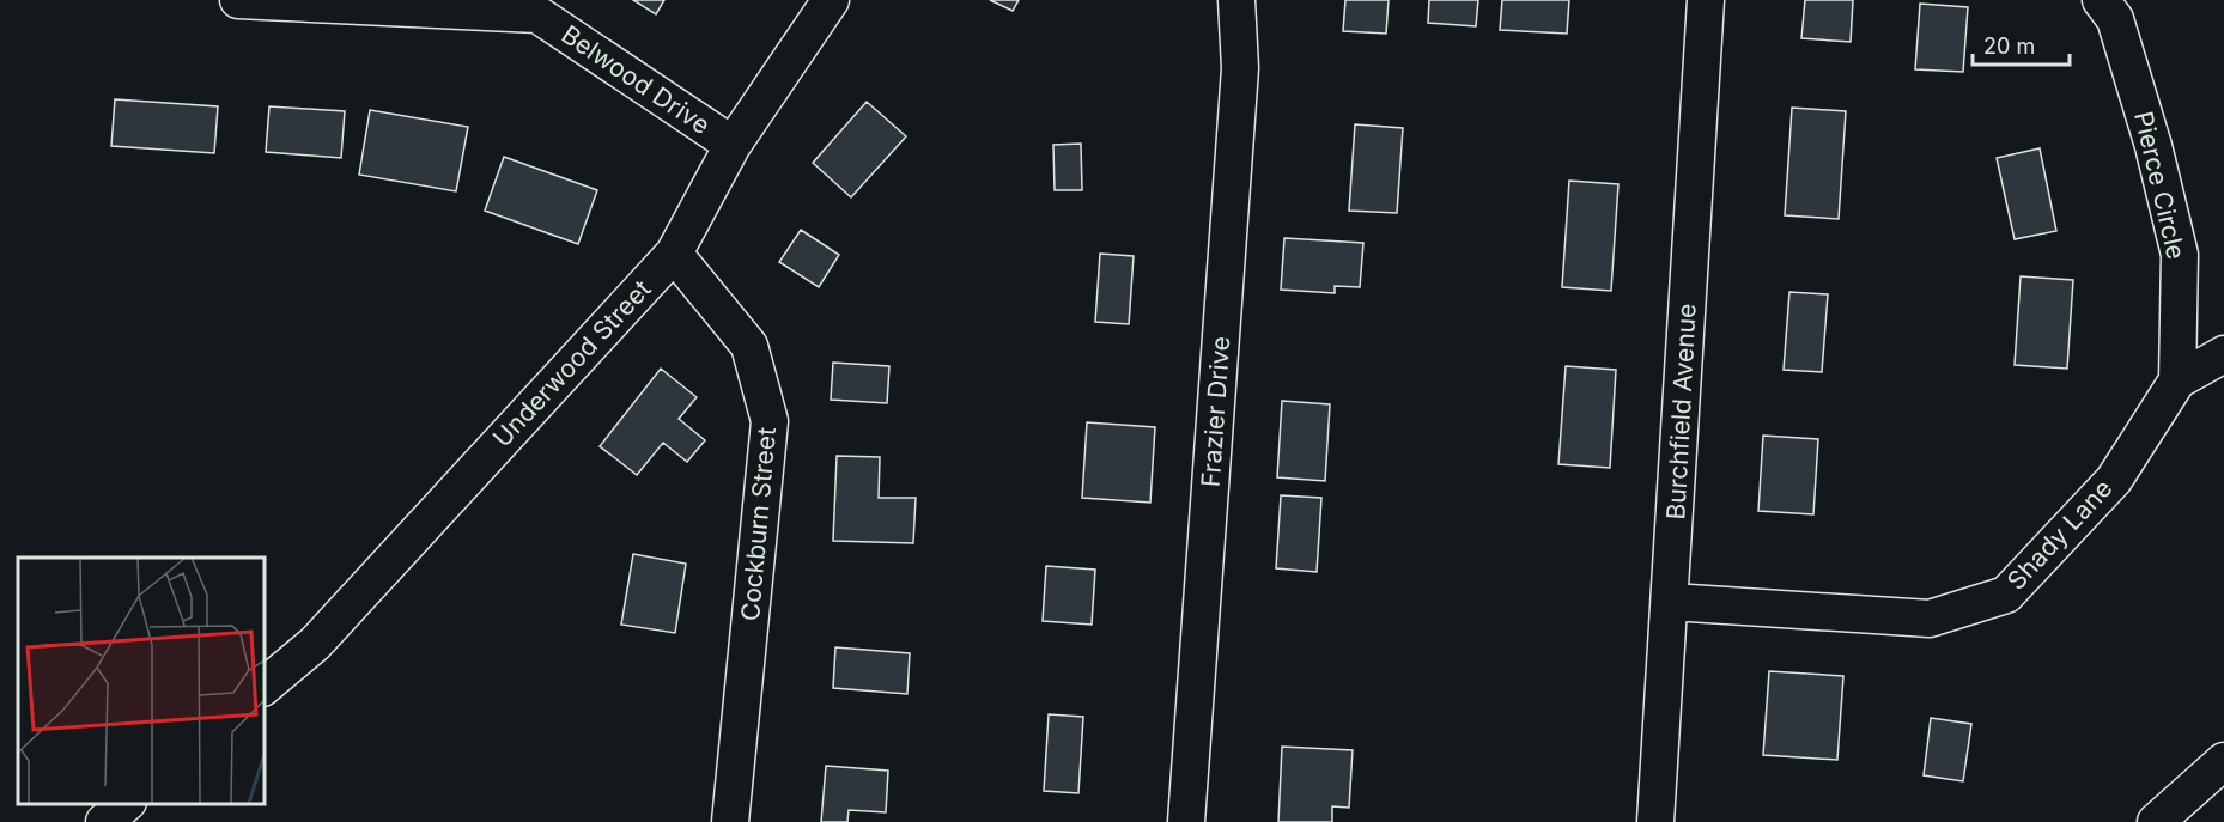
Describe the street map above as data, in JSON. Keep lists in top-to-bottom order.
{
  "streets": {
    "street": [
      "Belwood Drive",
      "Pierce Circle",
      "Underwood Street",
      "Frazier Drive",
      "Burchfield Avenue",
      "Cockburn Street",
      "Shady Lane"
    ]
  },
  "crossings": [
    ["Belwood Drive", "Underwood Street"],
    ["Pierce Circle", "Shady Lane"],
    ["Underwood Street", "Cockburn Street"],
    ["Burchfield Avenue", "Shady Lane"]
  ],
  "scale_bar": "20 m"
}
